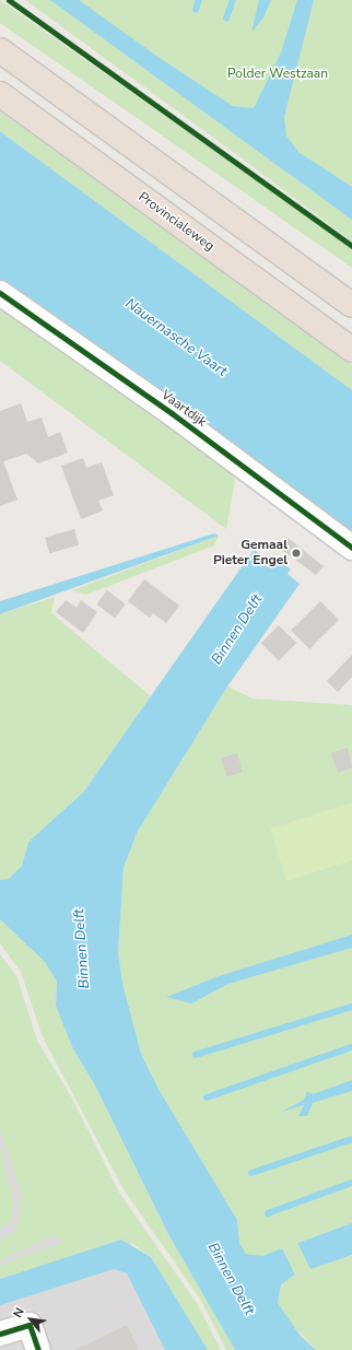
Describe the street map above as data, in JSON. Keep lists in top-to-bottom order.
{
  "streets": {
    "highway": ["Provincialeweg"],
    "street": ["Vaartdijk"]
  },
  "water": ["Nauernasche Vaart", "Binnen Delft"],
  "parks": ["Polder Westzaan"],
  "places": ["Gemaal Pieter Engel"],
  "north": "top left"
}
